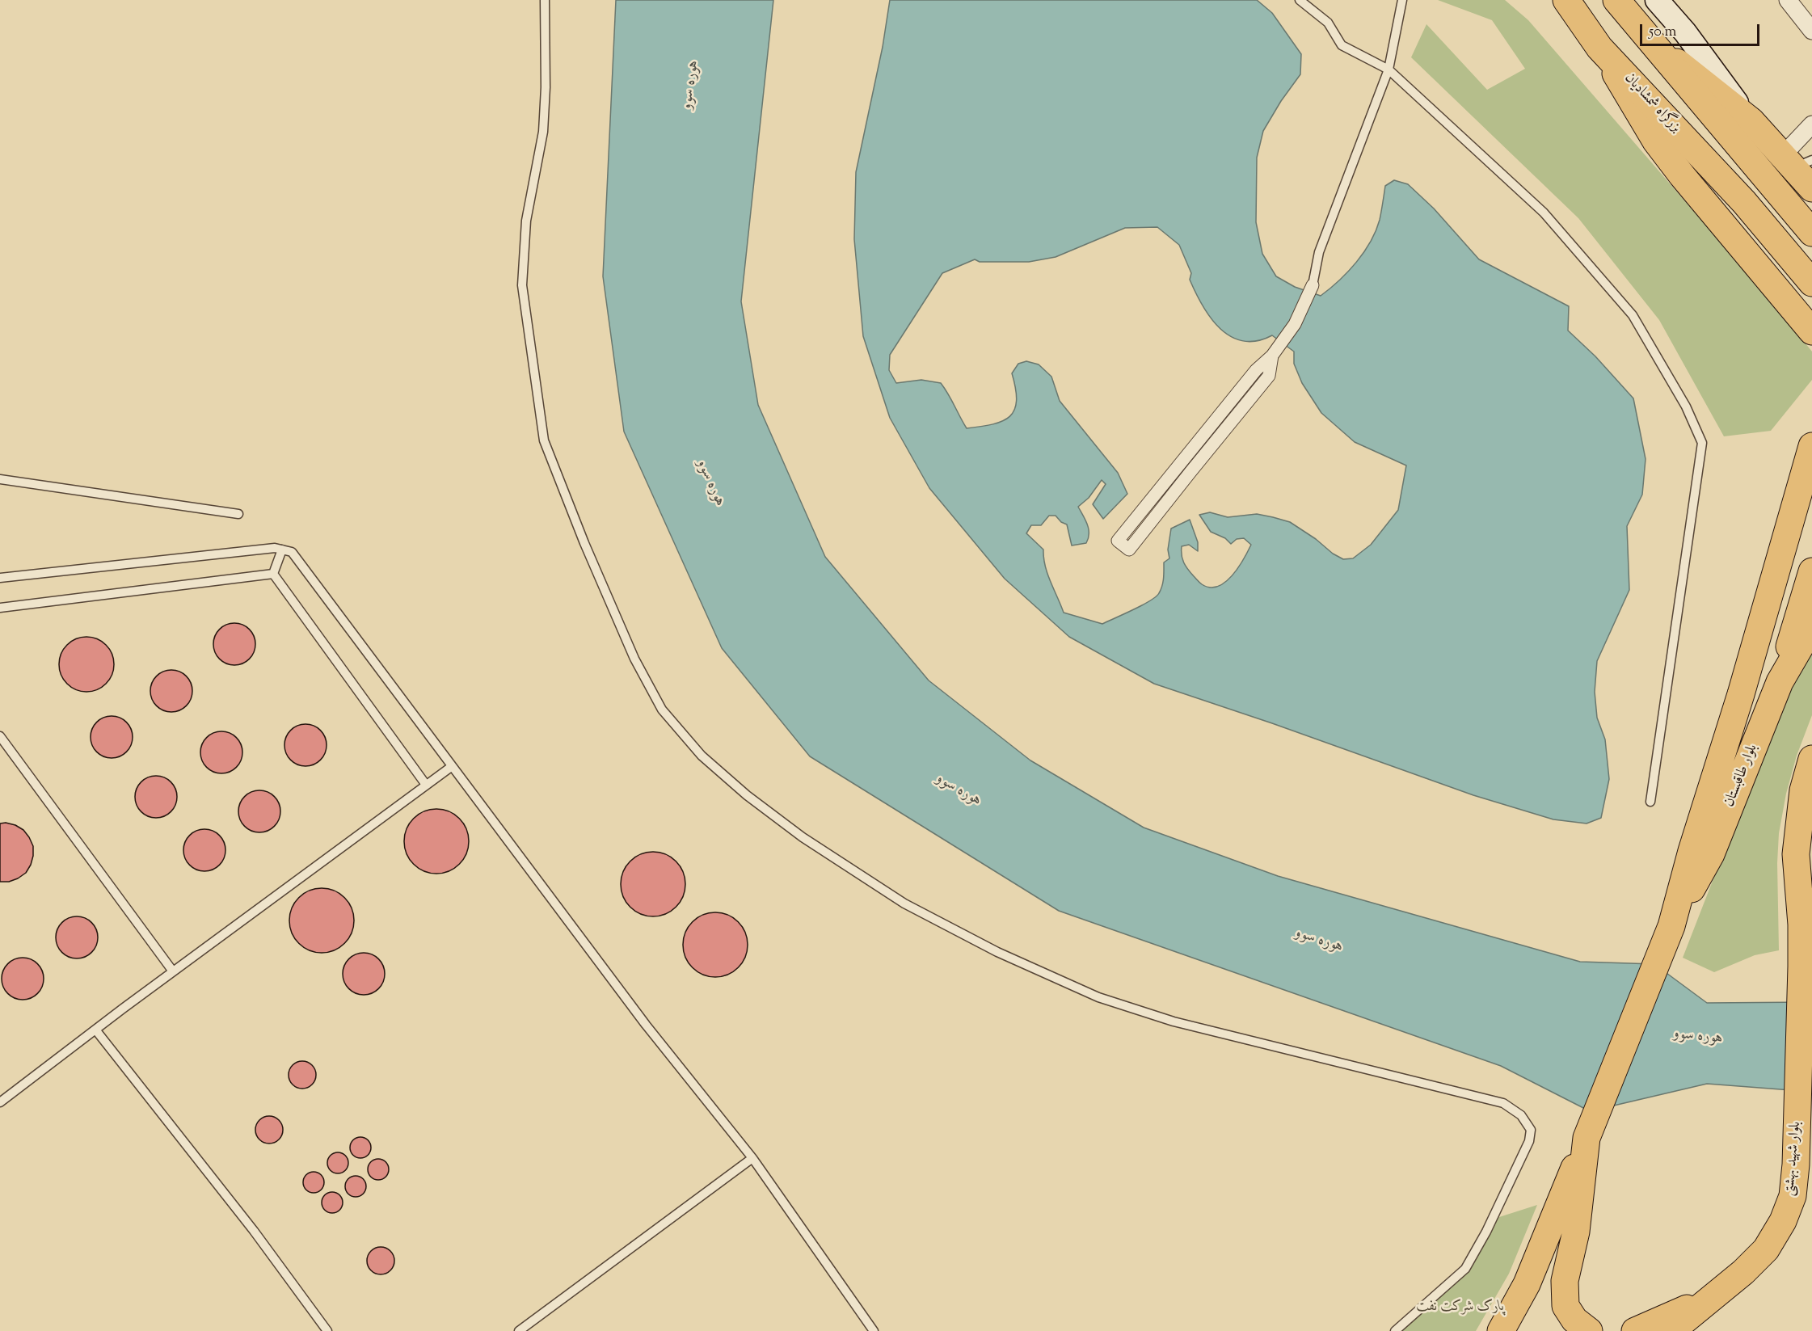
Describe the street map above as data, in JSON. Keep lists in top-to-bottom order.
{
  "streets": {
    "main road": ["بزرگراه شمشادیان", "بلوار طاقبستان", "بلوار شهید بهشتی"]
  },
  "water": ["هوره سوو"],
  "parks": ["پارک شرکت نفت"],
  "scale_bar": "50 m"
}
